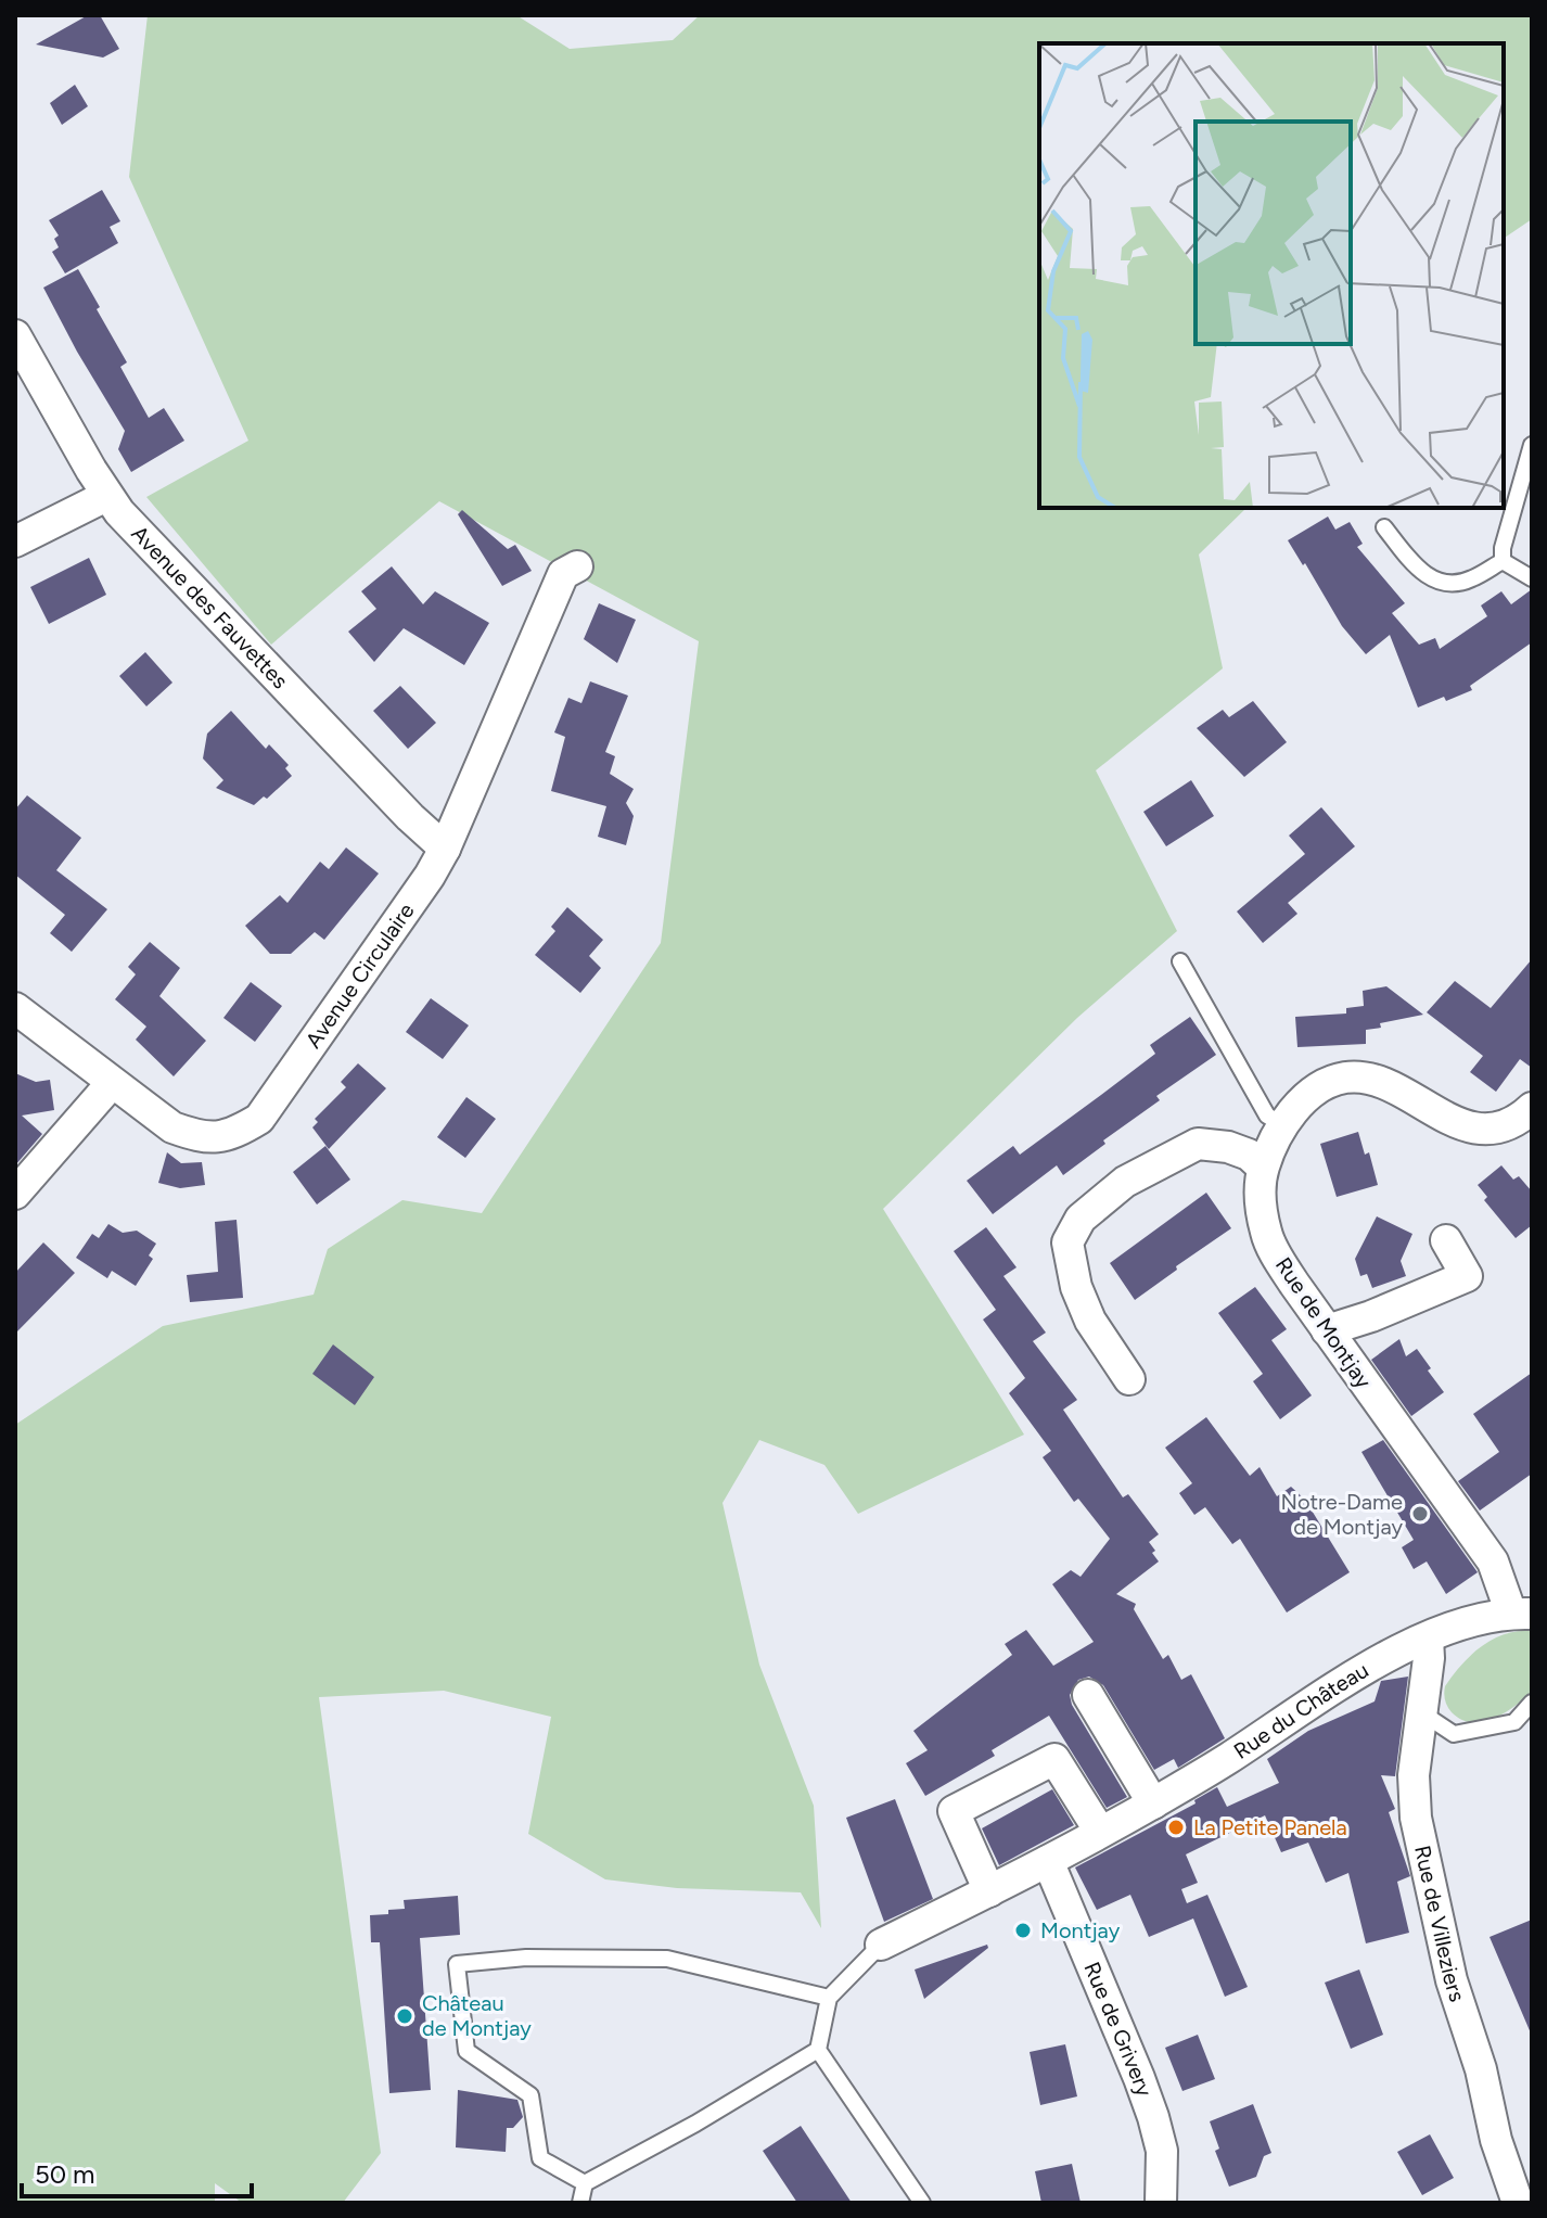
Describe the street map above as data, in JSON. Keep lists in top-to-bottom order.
{
  "streets": {
    "street": [
      "Avenue des Fauvettes",
      "Avenue Circulaire",
      "Rue de Montjay",
      "Rue du Château",
      "Rue de Villeziers",
      "Rue de Grivery"
    ]
  },
  "crossings": [
    ["Avenue des Fauvettes", "Avenue Circulaire"],
    ["Rue de Montjay", "Rue du Château"],
    ["Rue du Château", "Rue de Villeziers"],
    ["Rue du Château", "Rue de Grivery"]
  ],
  "places": [
    "Notre-Dame de Montjay",
    "La Petite Panela",
    "Montjay",
    "Château de Montjay"
  ],
  "scale_bar": "50 m"
}
